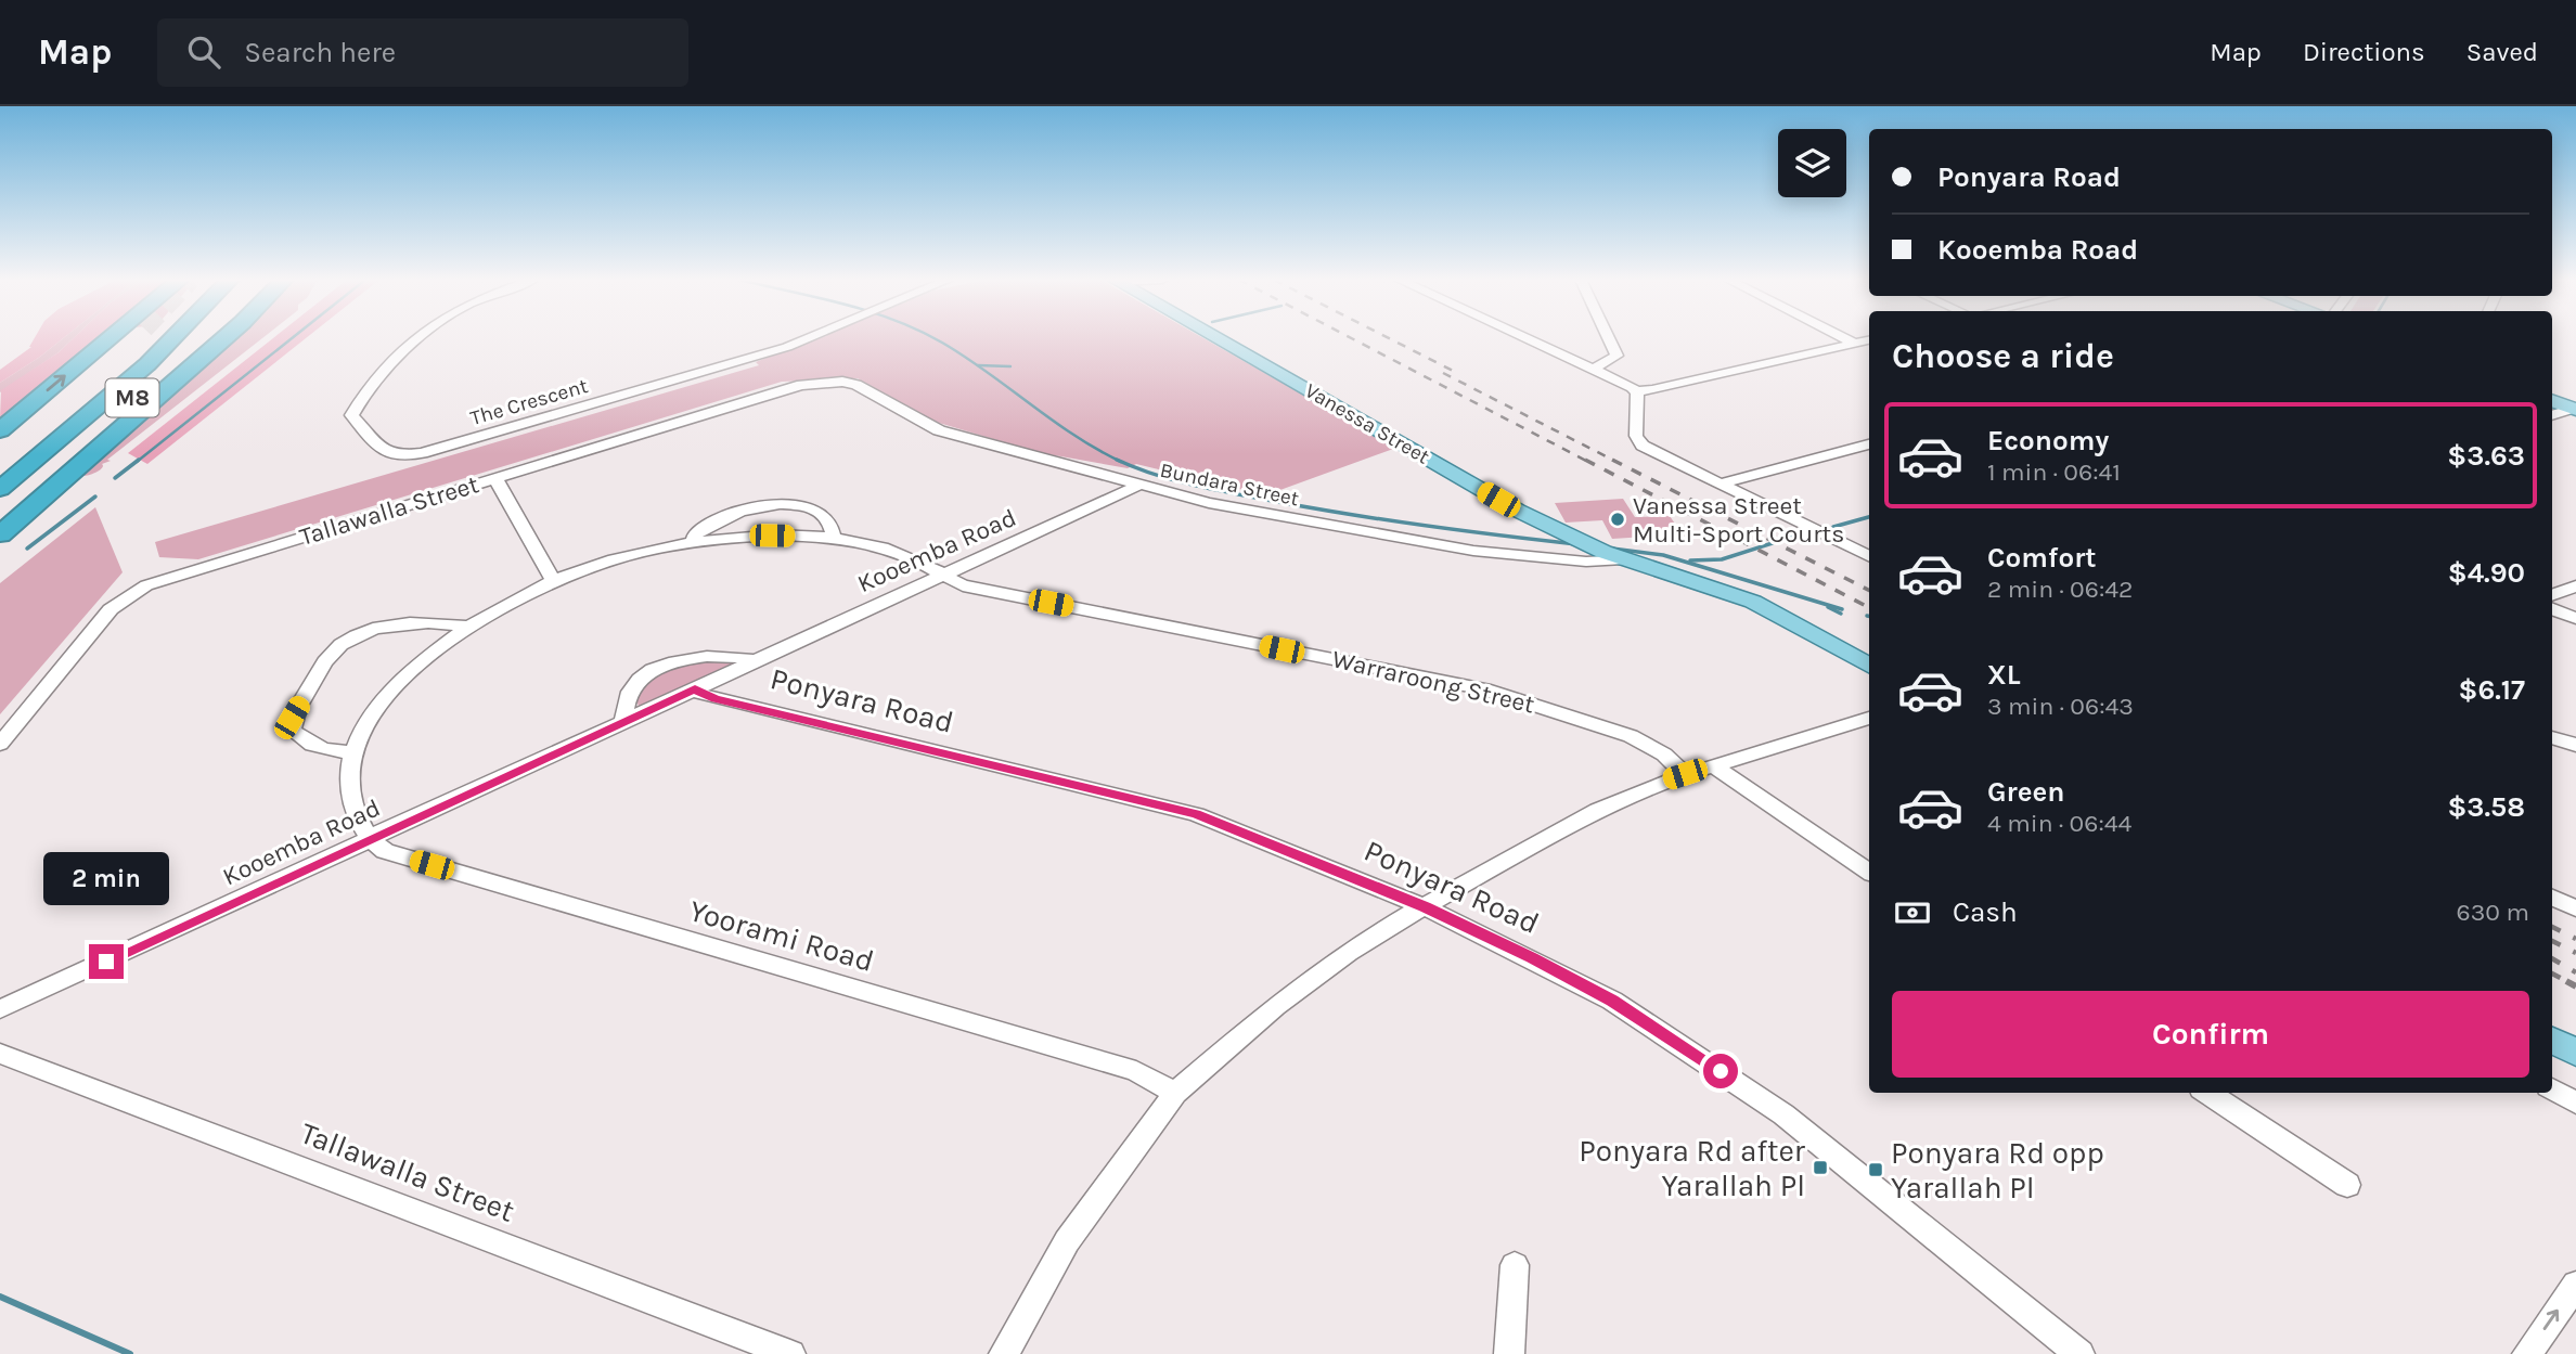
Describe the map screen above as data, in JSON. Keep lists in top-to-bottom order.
{
  "streets": {
    "highway": ["M8"],
    "main road": ["Vanessa Street"],
    "street": [
      "The Crescent",
      "Bundara Street",
      "Tallawalla Street",
      "Kooemba Road",
      "Warraroong Street",
      "Ponyara Road",
      "Yoorami Road"
    ]
  },
  "crossings": [
    ["Vanessa Street", "Bundara Street"],
    ["Bundara Street", "Tallawalla Street"],
    ["Bundara Street", "Kooemba Road"],
    ["Kooemba Road", "Warraroong Street"],
    ["Kooemba Road", "Ponyara Road"],
    ["Kooemba Road", "Yoorami Road"]
  ],
  "places": {
    "other": ["Vanessa Street Multi-Sport Courts"],
    "transit": ["Ponyara Rd after Yarallah Pl", "Ponyara Rd opp Yarallah Pl"]
  },
  "page": {
    "header": "Map",
    "search": "Search here",
    "nav": ["Map", "Directions", "Saved"],
    "banner": ["Ponyara Road", "Kooemba Road"],
    "heading": "Choose a ride",
    "list": [
      {
        "name": "Economy",
        "note": "1 min · 06:41",
        "value": "$3.63"
      },
      {
        "name": "Comfort",
        "note": "2 min · 06:42",
        "value": "$4.90"
      },
      {
        "name": "XL",
        "note": "3 min · 06:43",
        "value": "$6.17"
      },
      {
        "name": "Green",
        "note": "4 min · 06:44",
        "value": "$3.58"
      }
    ],
    "bubble": "2 min",
    "pay": ["Cash", "630 m"],
    "buttons": "Confirm"
  }
}
